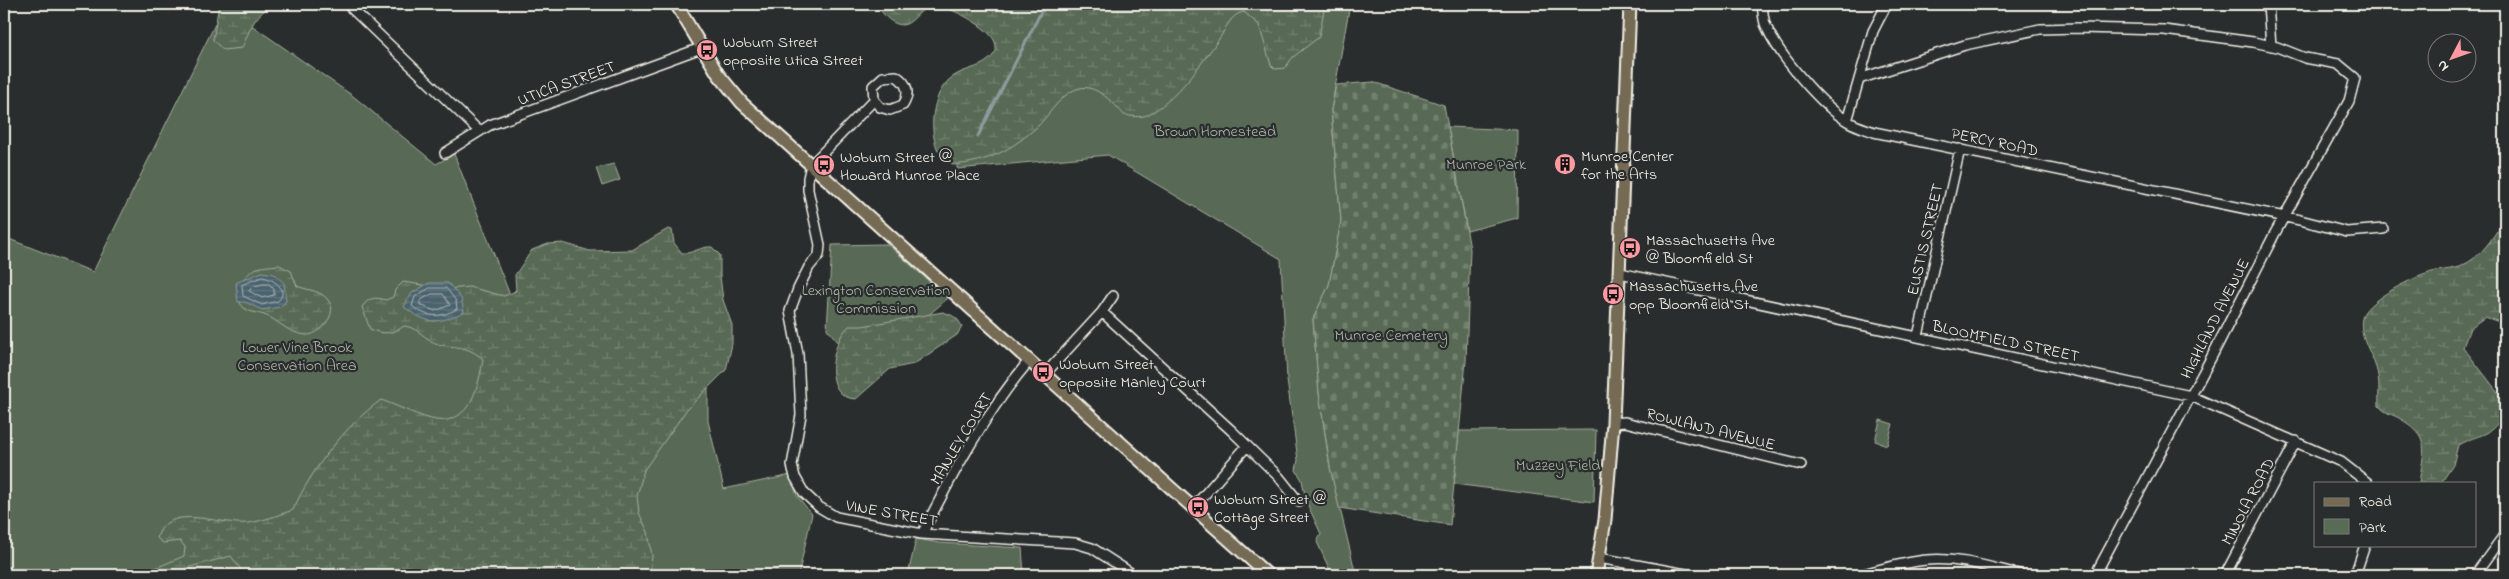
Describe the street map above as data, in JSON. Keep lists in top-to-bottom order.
{
  "streets": {
    "street": [
      "UTICA STREET",
      "PERCY ROAD",
      "EUSTIS STREET",
      "HIGHLAND AVENUE",
      "BLOOMFIELD STREET",
      "ROWLAND AVENUE",
      "MANLEY COURT",
      "MINOLA ROAD",
      "VINE STREET"
    ]
  },
  "crossings": [
    ["PERCY ROAD", "EUSTIS STREET"],
    ["PERCY ROAD", "HIGHLAND AVENUE"],
    ["EUSTIS STREET", "BLOOMFIELD STREET"],
    ["HIGHLAND AVENUE", "BLOOMFIELD STREET"],
    ["BLOOMFIELD STREET", "MINOLA ROAD"],
    ["MANLEY COURT", "VINE STREET"]
  ],
  "parks": [
    "Brown Homestead",
    "Munroe Park",
    "Lexington Conservation Commission",
    "Munroe Cemetery",
    "Lower Vine Brook Conservation Area",
    "Muzzey Field"
  ],
  "places": {
    "bus stop": [
      "Woburn Street opposite Utica Street",
      "Woburn Street @ Howard Munroe Place",
      "Massachusetts Ave @ Bloomfield St",
      "Massachusetts Ave opp Bloomfield St",
      "Woburn Street opposite Manley Court",
      "Woburn Street @ Cottage Street"
    ],
    "building": ["Munroe Center for the Arts"]
  },
  "legend": ["Road", "Park"],
  "north": "bottom left"
}
